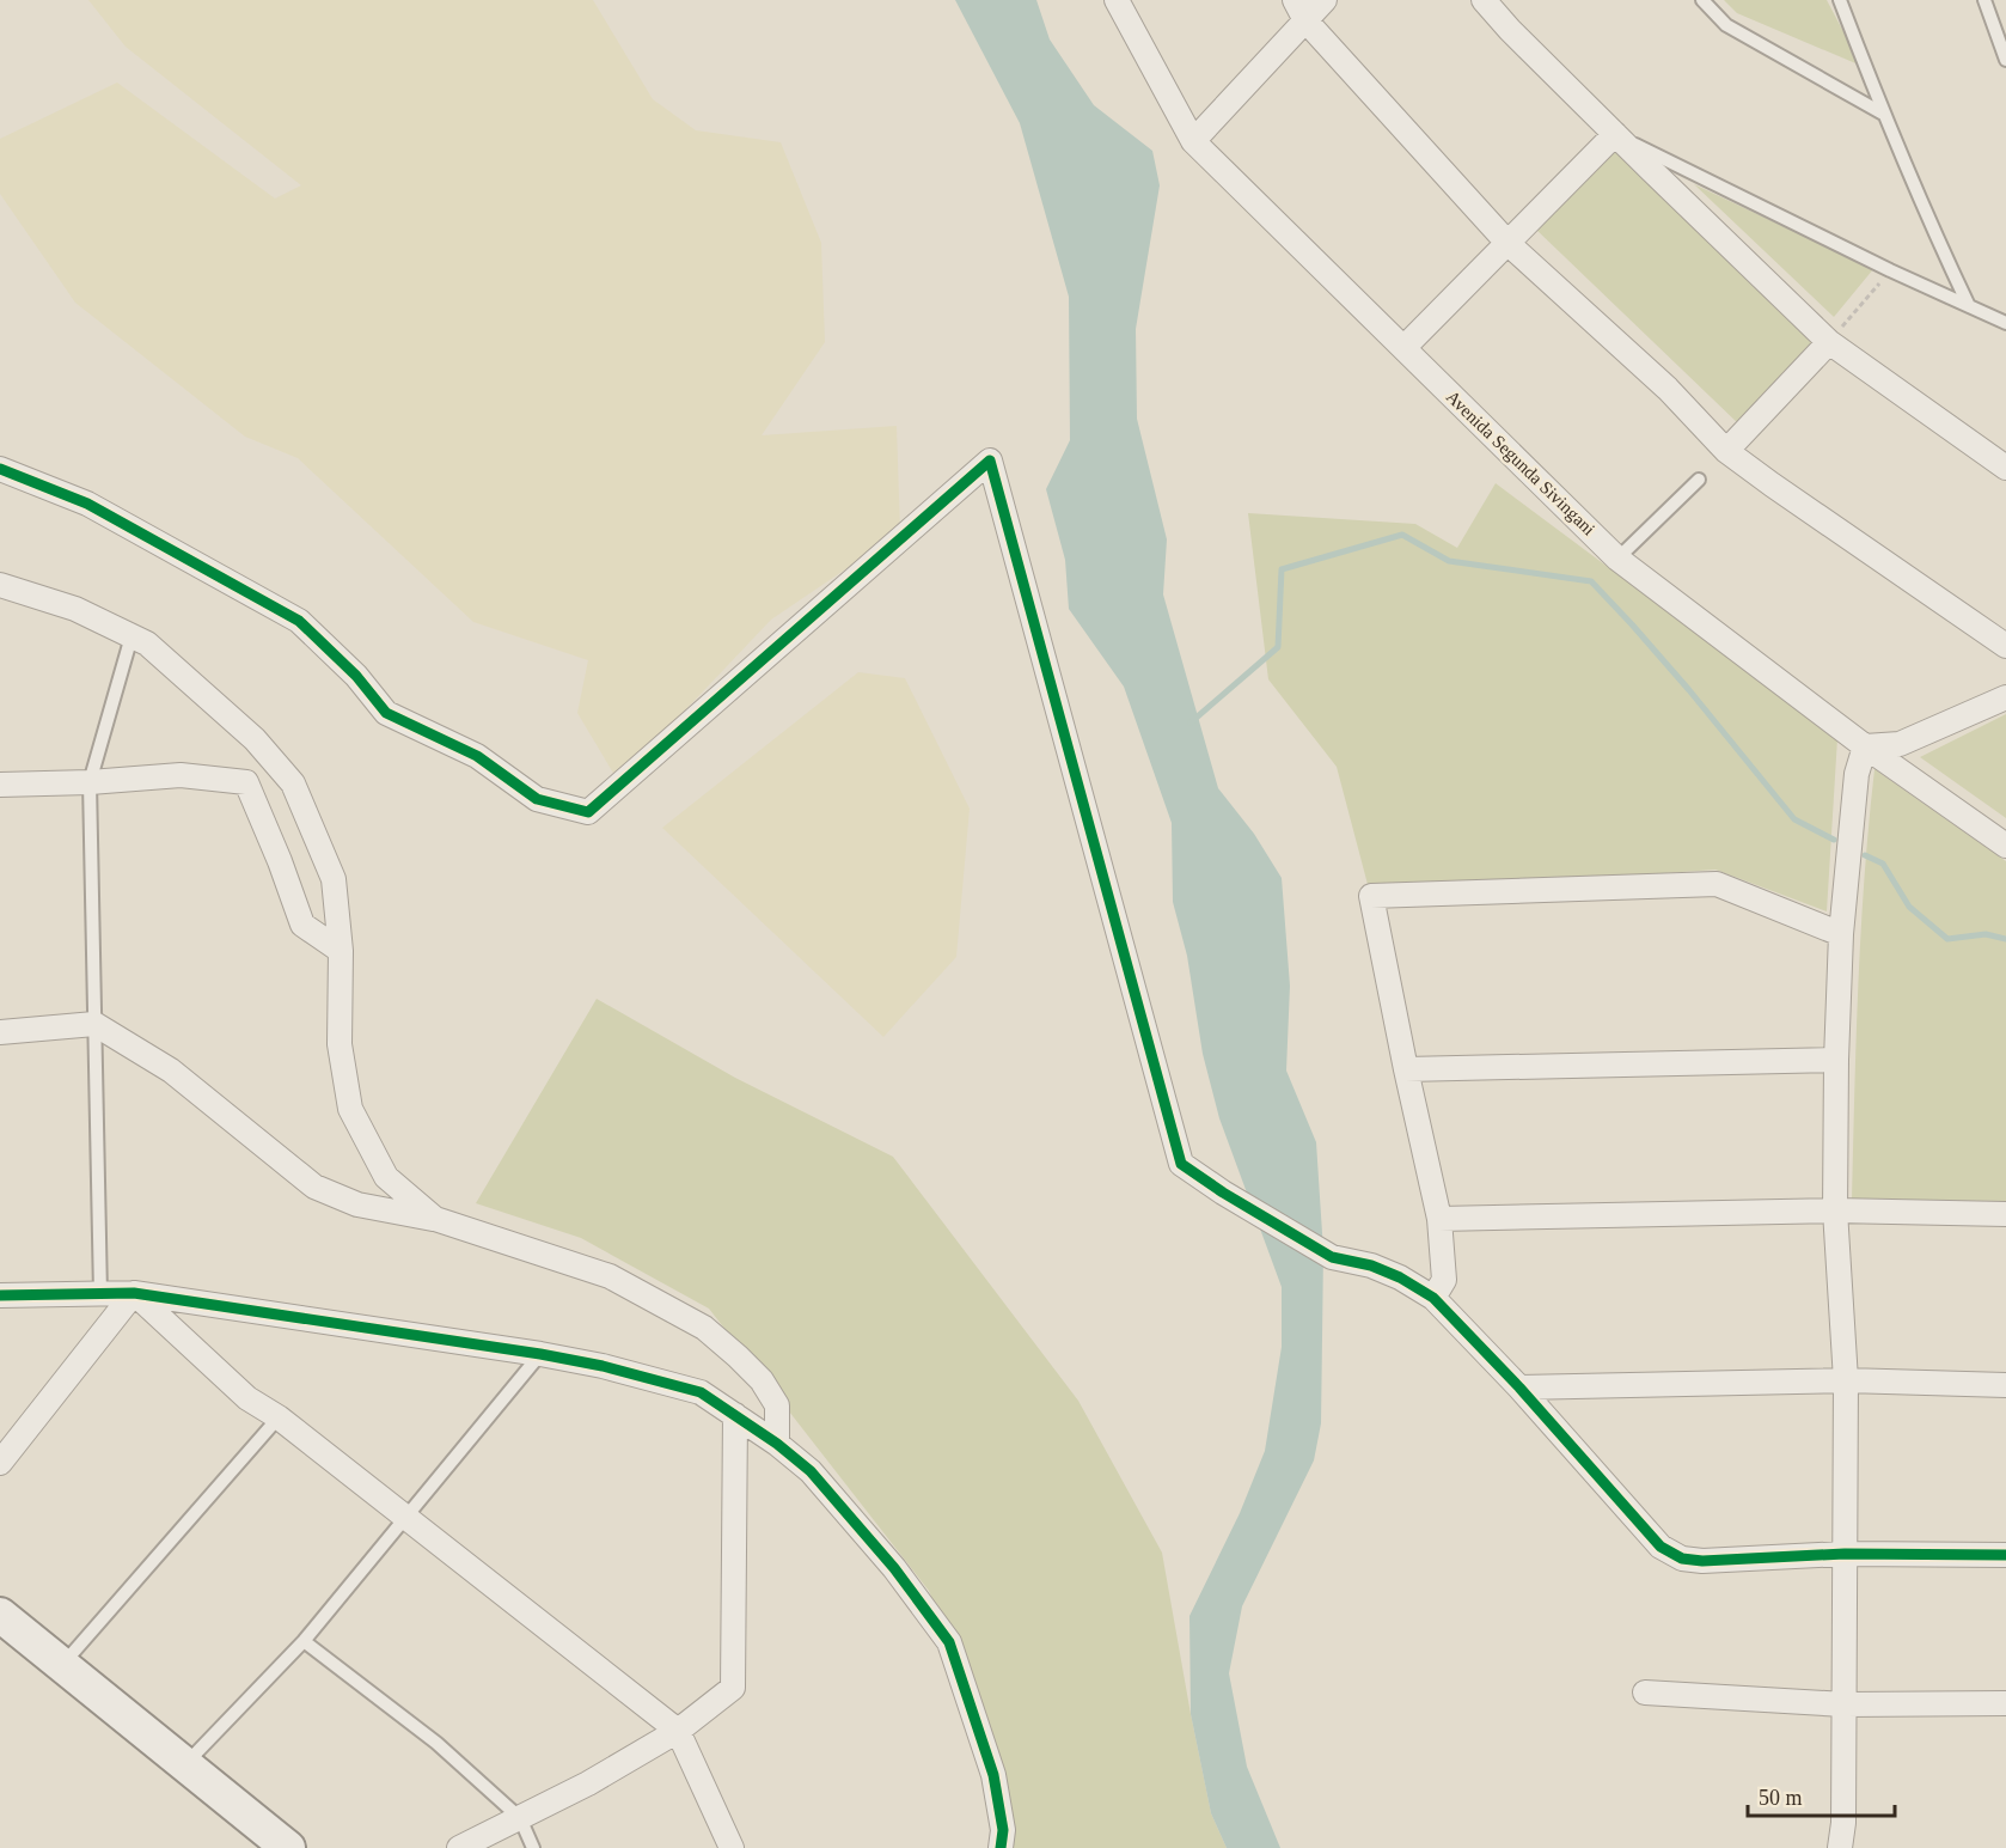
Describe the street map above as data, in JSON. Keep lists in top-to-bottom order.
{
  "streets": {
    "street": ["Avenida Segunda Sivingani"]
  },
  "scale_bar": "50 m"
}
